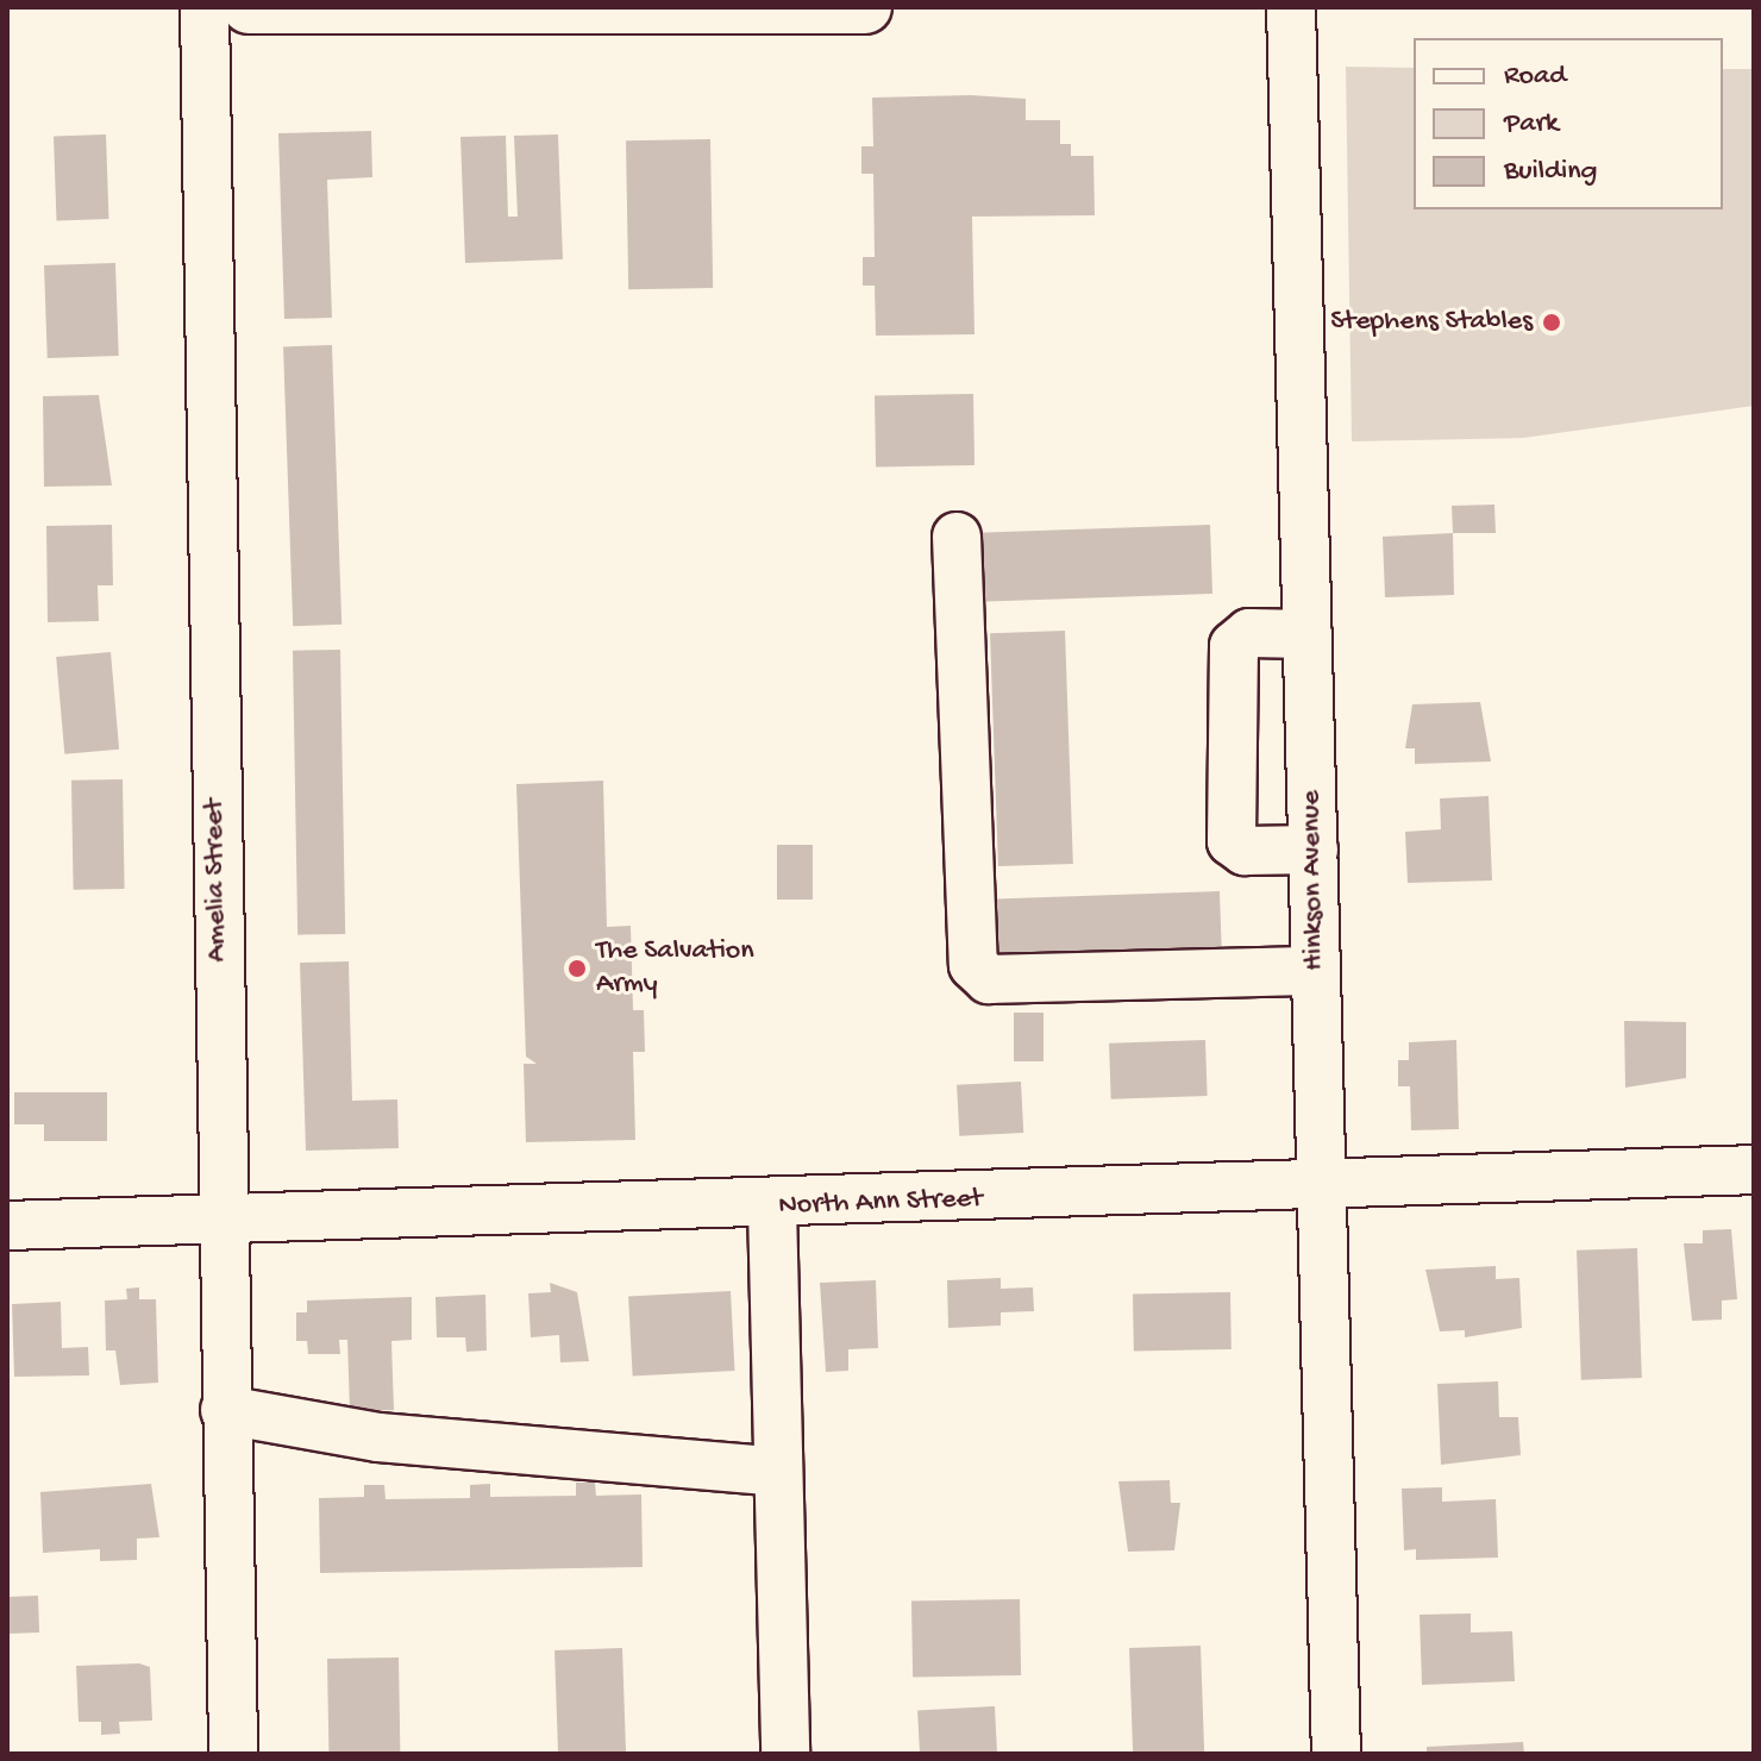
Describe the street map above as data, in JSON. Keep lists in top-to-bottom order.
{
  "streets": {
    "street": ["Amelia Street", "Hinkson Avenue", "North Ann Street"]
  },
  "crossings": [
    ["Amelia Street", "North Ann Street"],
    ["Hinkson Avenue", "North Ann Street"]
  ],
  "places": ["Stephens Stables", "The Salvation Army"],
  "legend": ["Road", "Park", "Building"]
}
